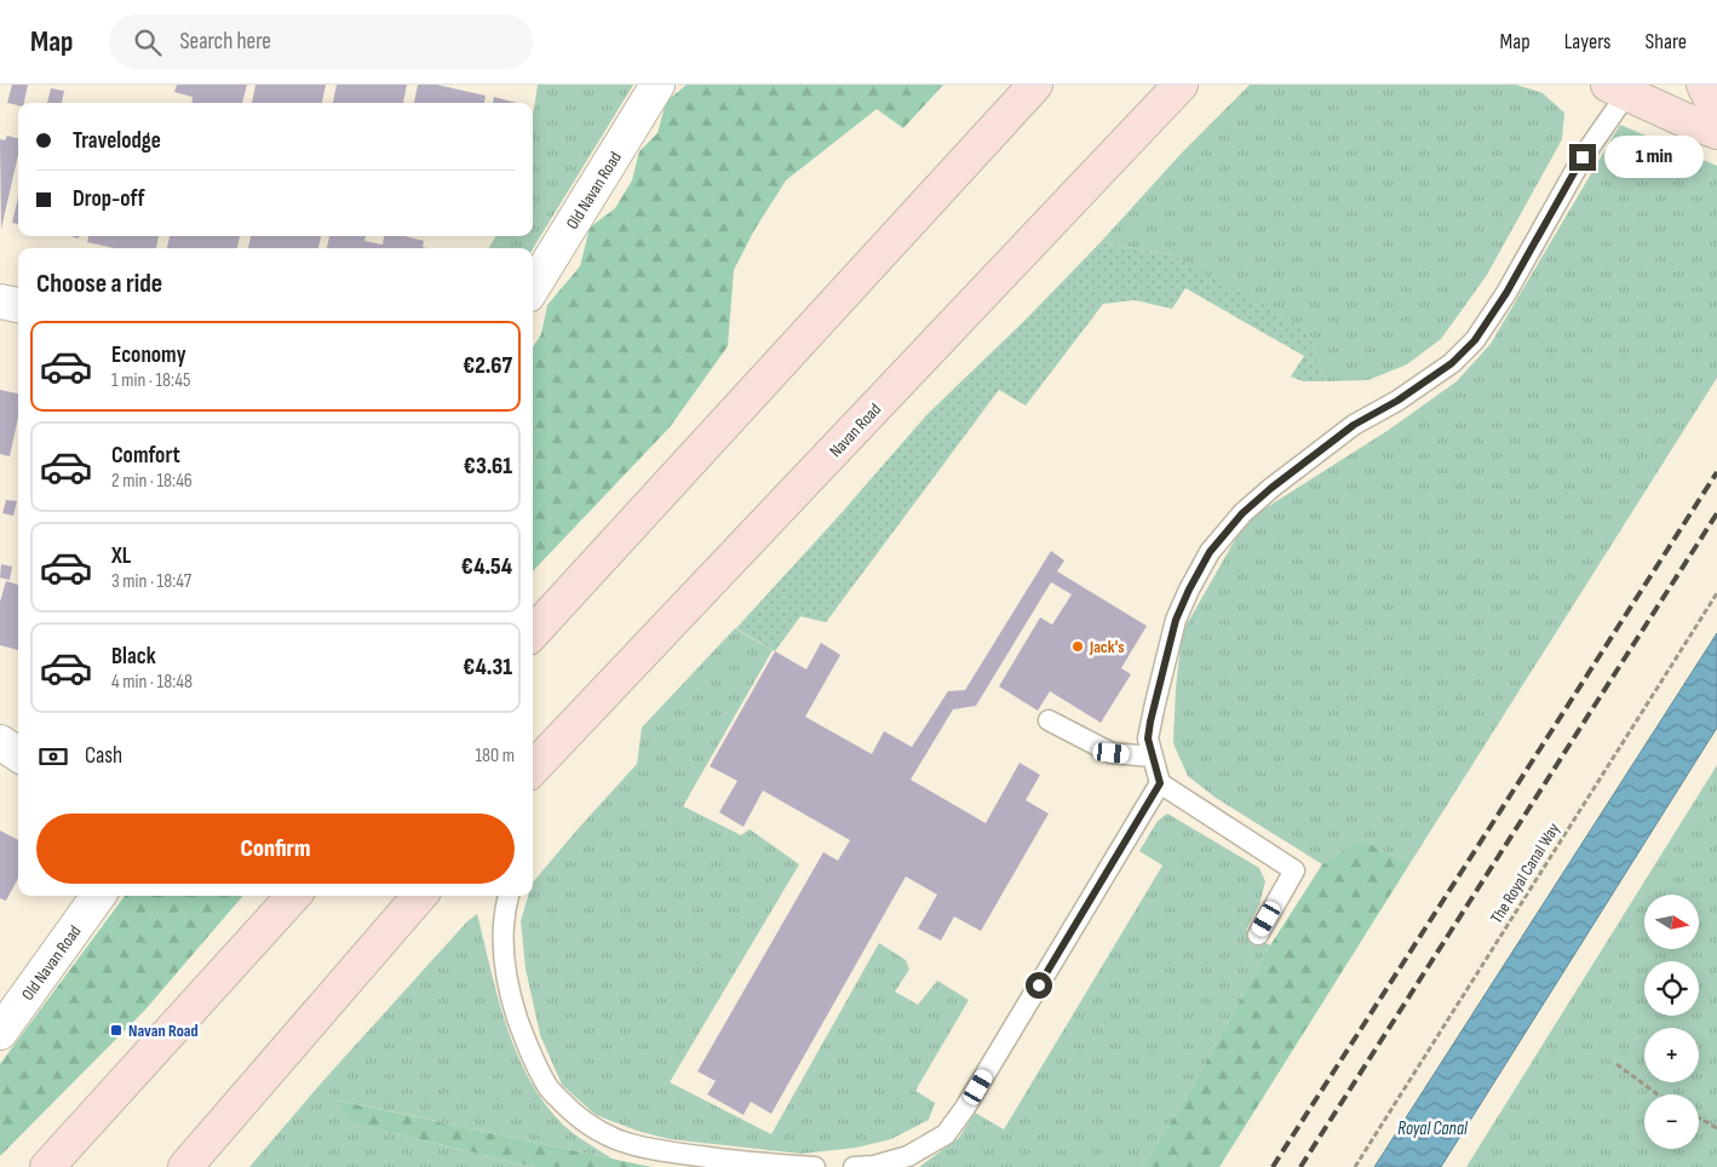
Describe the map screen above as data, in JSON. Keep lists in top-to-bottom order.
{
  "streets": {
    "main road": ["Navan Road"],
    "street": ["Old Navan Road"],
    "path": ["The Royal Canal Way"]
  },
  "water": ["Royal Canal"],
  "places": {
    "other": ["Jack's"],
    "transit": ["Navan Road"]
  },
  "north": "right",
  "page": {
    "header": "Map",
    "search": "Search here",
    "nav": ["Map", "Layers", "Share"],
    "banner": ["Travelodge", "Drop-off"],
    "bubble": "1 min",
    "heading": "Choose a ride",
    "list": [
      {
        "name": "Economy",
        "note": "1 min · 18:45",
        "value": "€2.67"
      },
      {
        "name": "Comfort",
        "note": "2 min · 18:46",
        "value": "€3.61"
      },
      {
        "name": "XL",
        "note": "3 min · 18:47",
        "value": "€4.54"
      },
      {
        "name": "Black",
        "note": "4 min · 18:48",
        "value": "€4.31"
      }
    ],
    "pay": ["Cash", "180 m"],
    "buttons": "Confirm",
    "map_buttons": ["+", "−"]
  }
}
